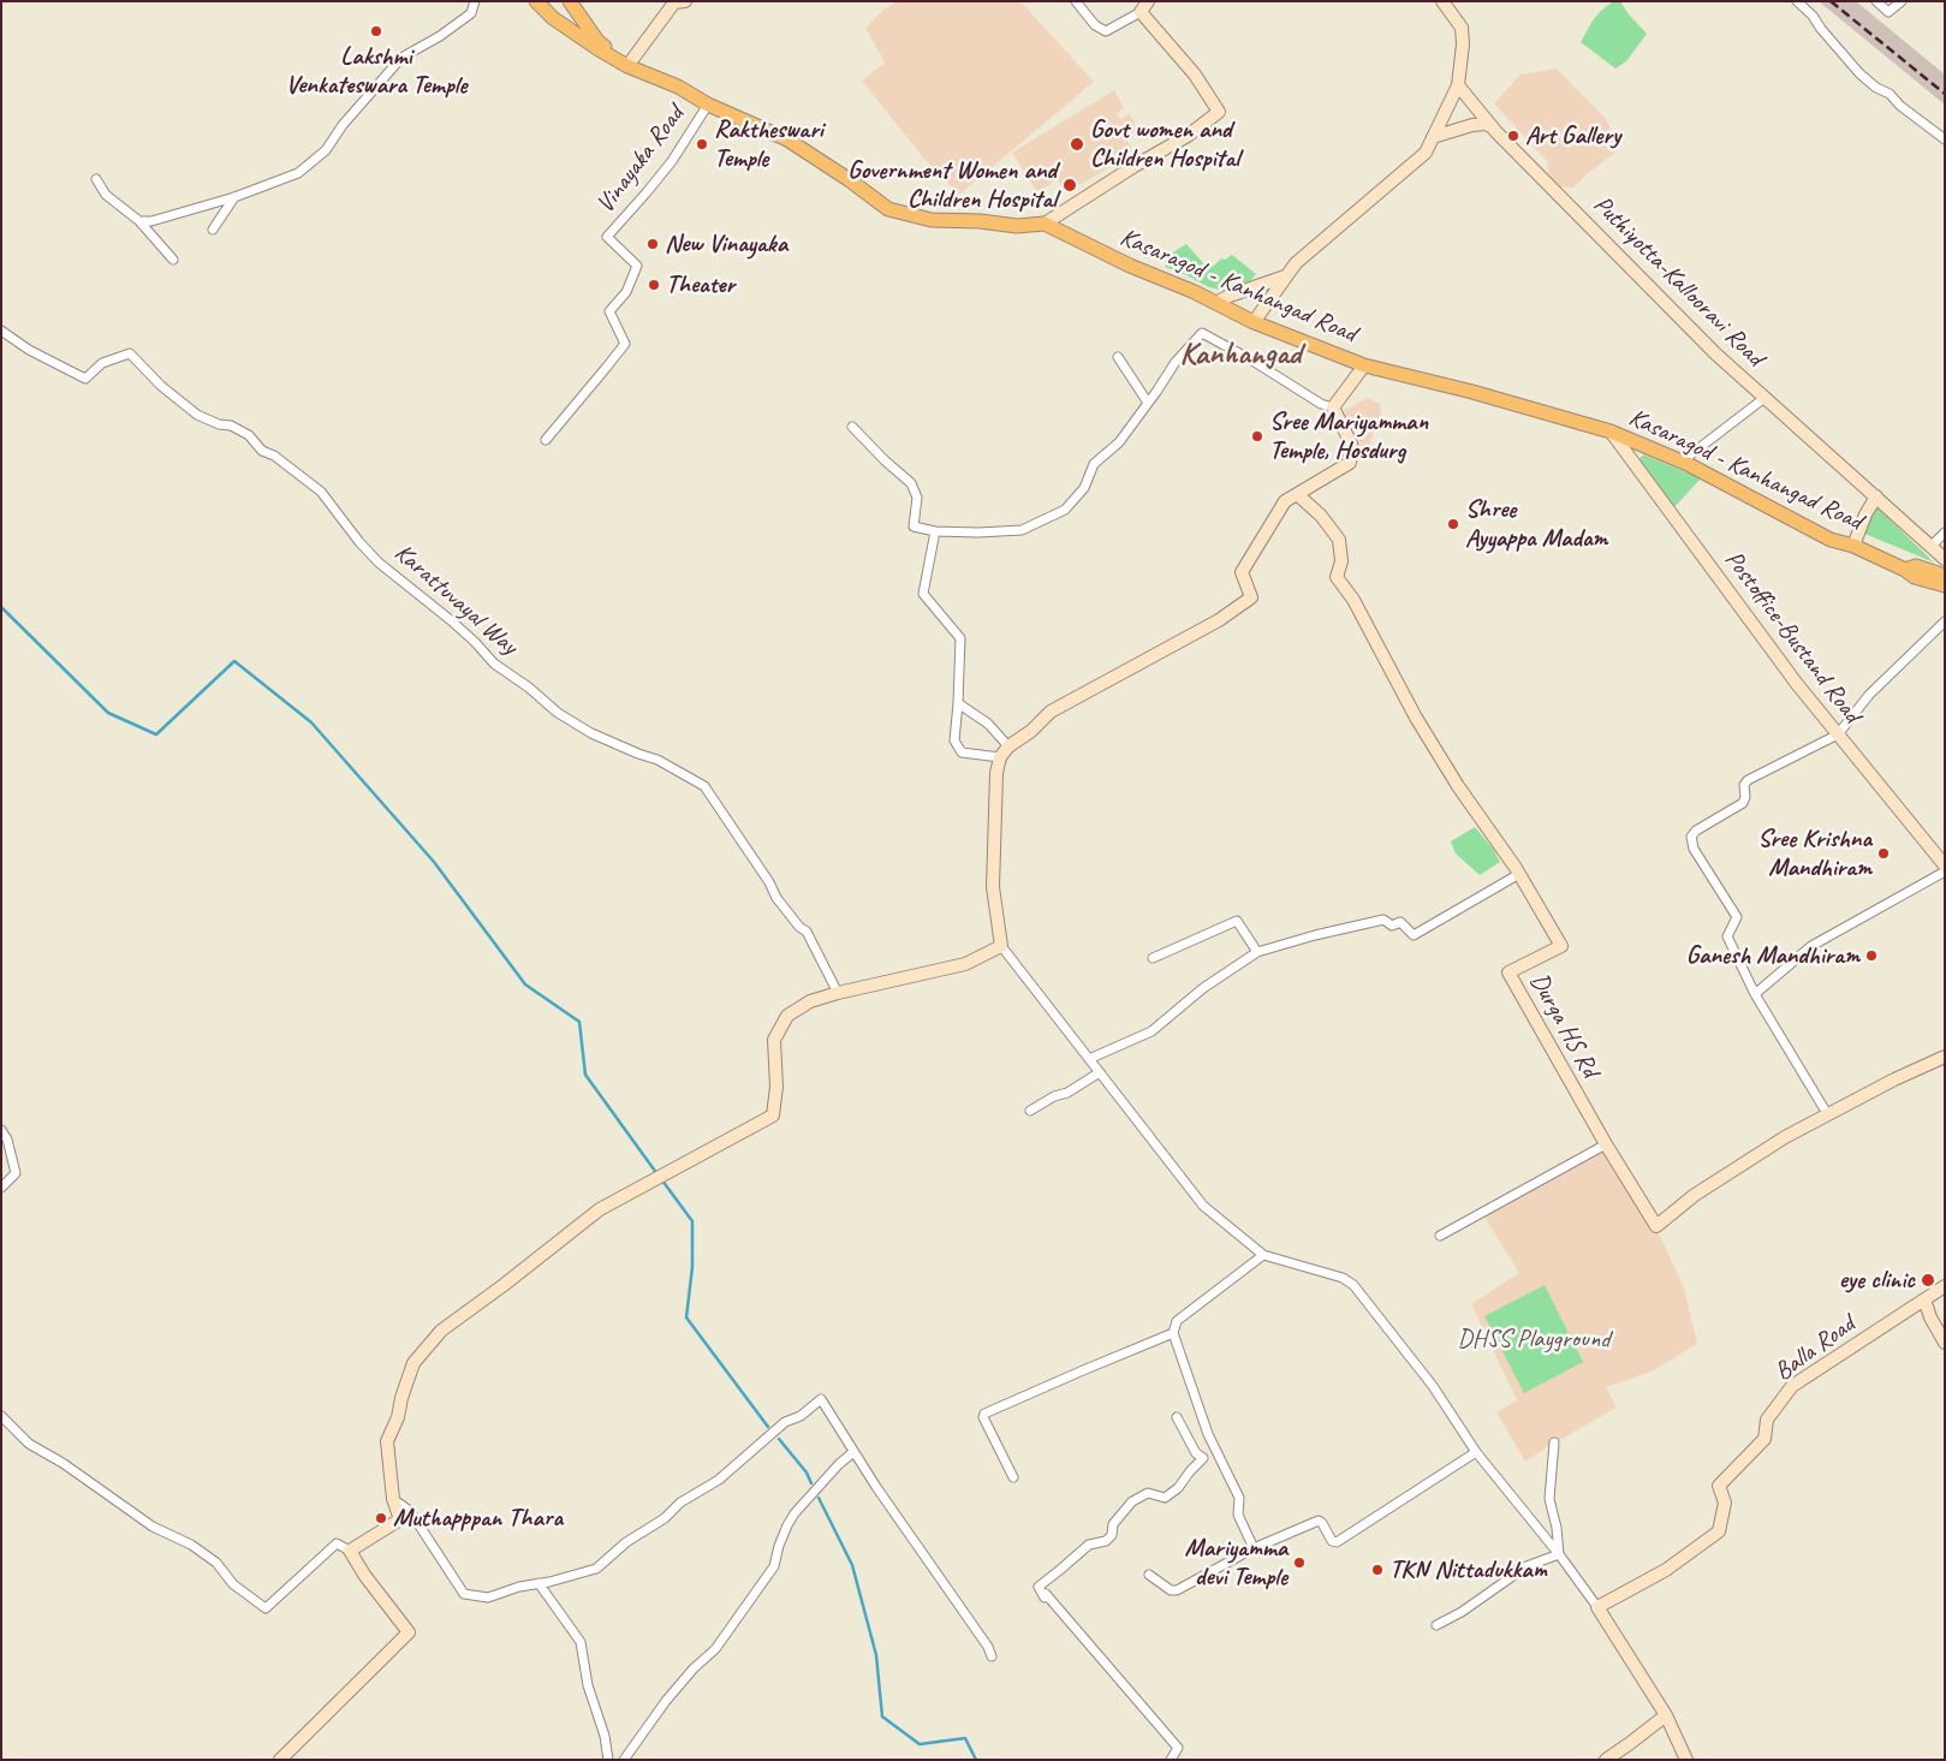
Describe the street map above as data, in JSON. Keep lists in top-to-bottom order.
{
  "streets": {
    "main road": ["Kasaragod - Kanhangad Road"],
    "street": [
      "Vinayaka Road",
      "Puthiyotta-Kallooravi Road",
      "Karattuvayal Way",
      "Postoffice-Bustand Road",
      "Durga HS Rd",
      "Balla Road"
    ]
  },
  "crossings": [
    ["Kasaragod - Kanhangad Road", "Postoffice-Bustand Road"]
  ],
  "districts": ["Kanhangad"],
  "parks": ["DHSS Playground"],
  "places": [
    "Lakshmi Venkateswara Temple",
    "Art Gallery",
    "Raktheswari Temple",
    "Govt women and Children Hospital",
    "Government Women and Children Hospital",
    "New Vinayaka",
    "Theater",
    "Sree Mariyamman Temple, Hosdurg",
    "Shree Ayyappa Madam",
    "Sree Krishna Mandhiram",
    "Ganesh Mandhiram",
    "eye clinic",
    "Muthapppan Thara",
    "Mariyamma devi Temple",
    "TKN Nittadukkam"
  ]
}
